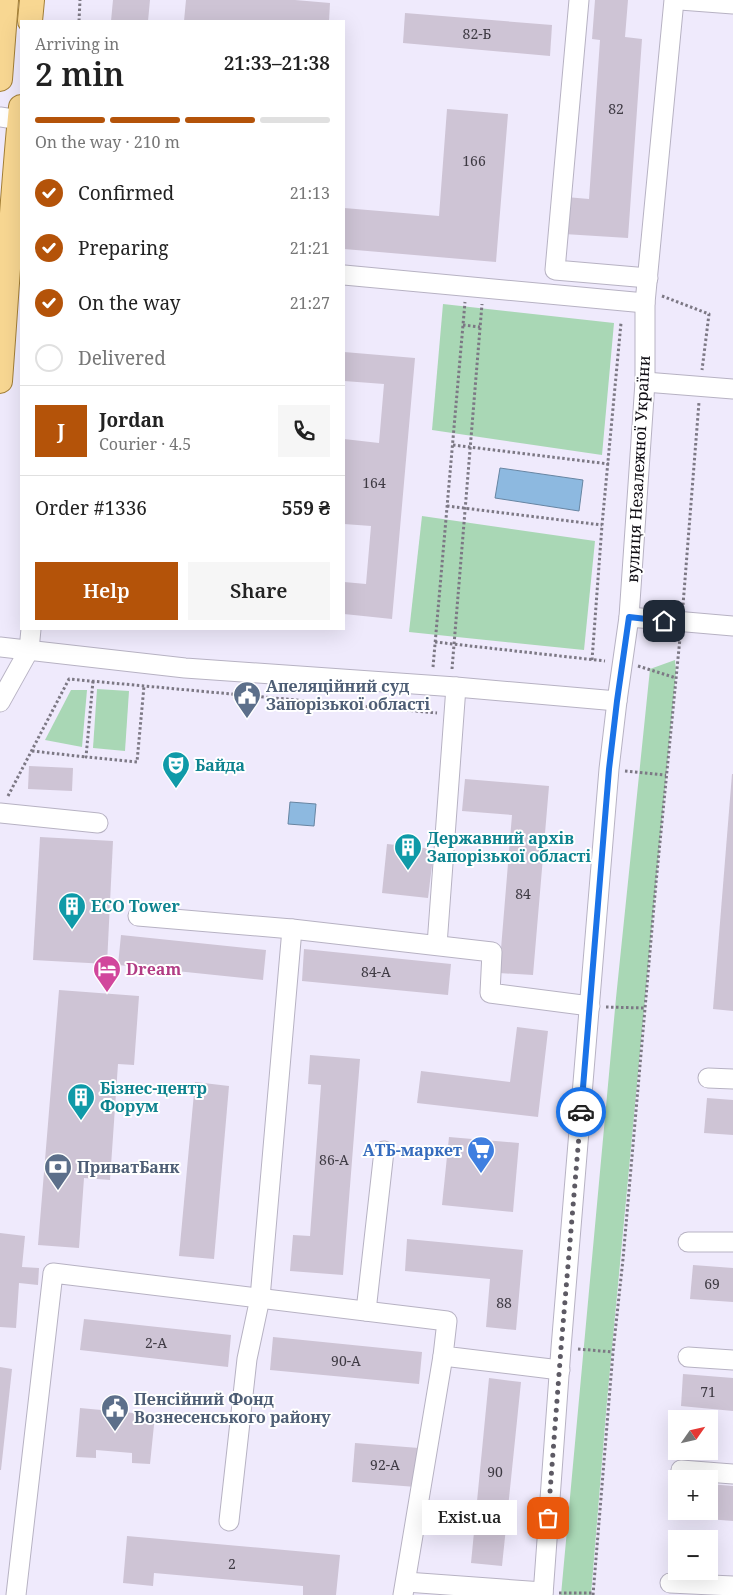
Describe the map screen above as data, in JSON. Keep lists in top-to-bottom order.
{
  "streets": {
    "street": ["вулиця Незалежної України"]
  },
  "places": {
    "public building": ["Апеляційний суд Запорізької області", "Пенсійний Фонд Вознесенського району"],
    "theatre": ["Байда"],
    "building": ["Державний архів Запорізької області", "ECO Tower", "Бізнес-центр Форум"],
    "hotel": ["Dream"],
    "supermarket": ["АТБ-маркет"],
    "bank": ["ПриватБанк"],
    "other": ["Exist.ua"]
  },
  "house_numbers": [
    "82-Б",
    "82",
    "166",
    "164",
    "84",
    "84-А",
    "86-А",
    "69",
    "88",
    "2-А",
    "90-А",
    "71",
    "92-А",
    "90",
    "2"
  ],
  "north": "top right",
  "page": {
    "heading": ["2 min", "Arriving in", "21:33–21:38"],
    "panel": [
      "Jordan",
      "Courier · 4.5",
      "Order #1336",
      "559 ₴"
    ],
    "bar": "On the way · 210 m",
    "list": [
      ["Confirmed", "21:13"],
      ["Preparing", "21:21"],
      ["On the way", "21:27"],
      "Delivered"
    ],
    "round": "J",
    "buttons": ["Help", "Share"],
    "map_buttons": ["+", "−"],
    "bubble": "Exist.ua"
  }
}
